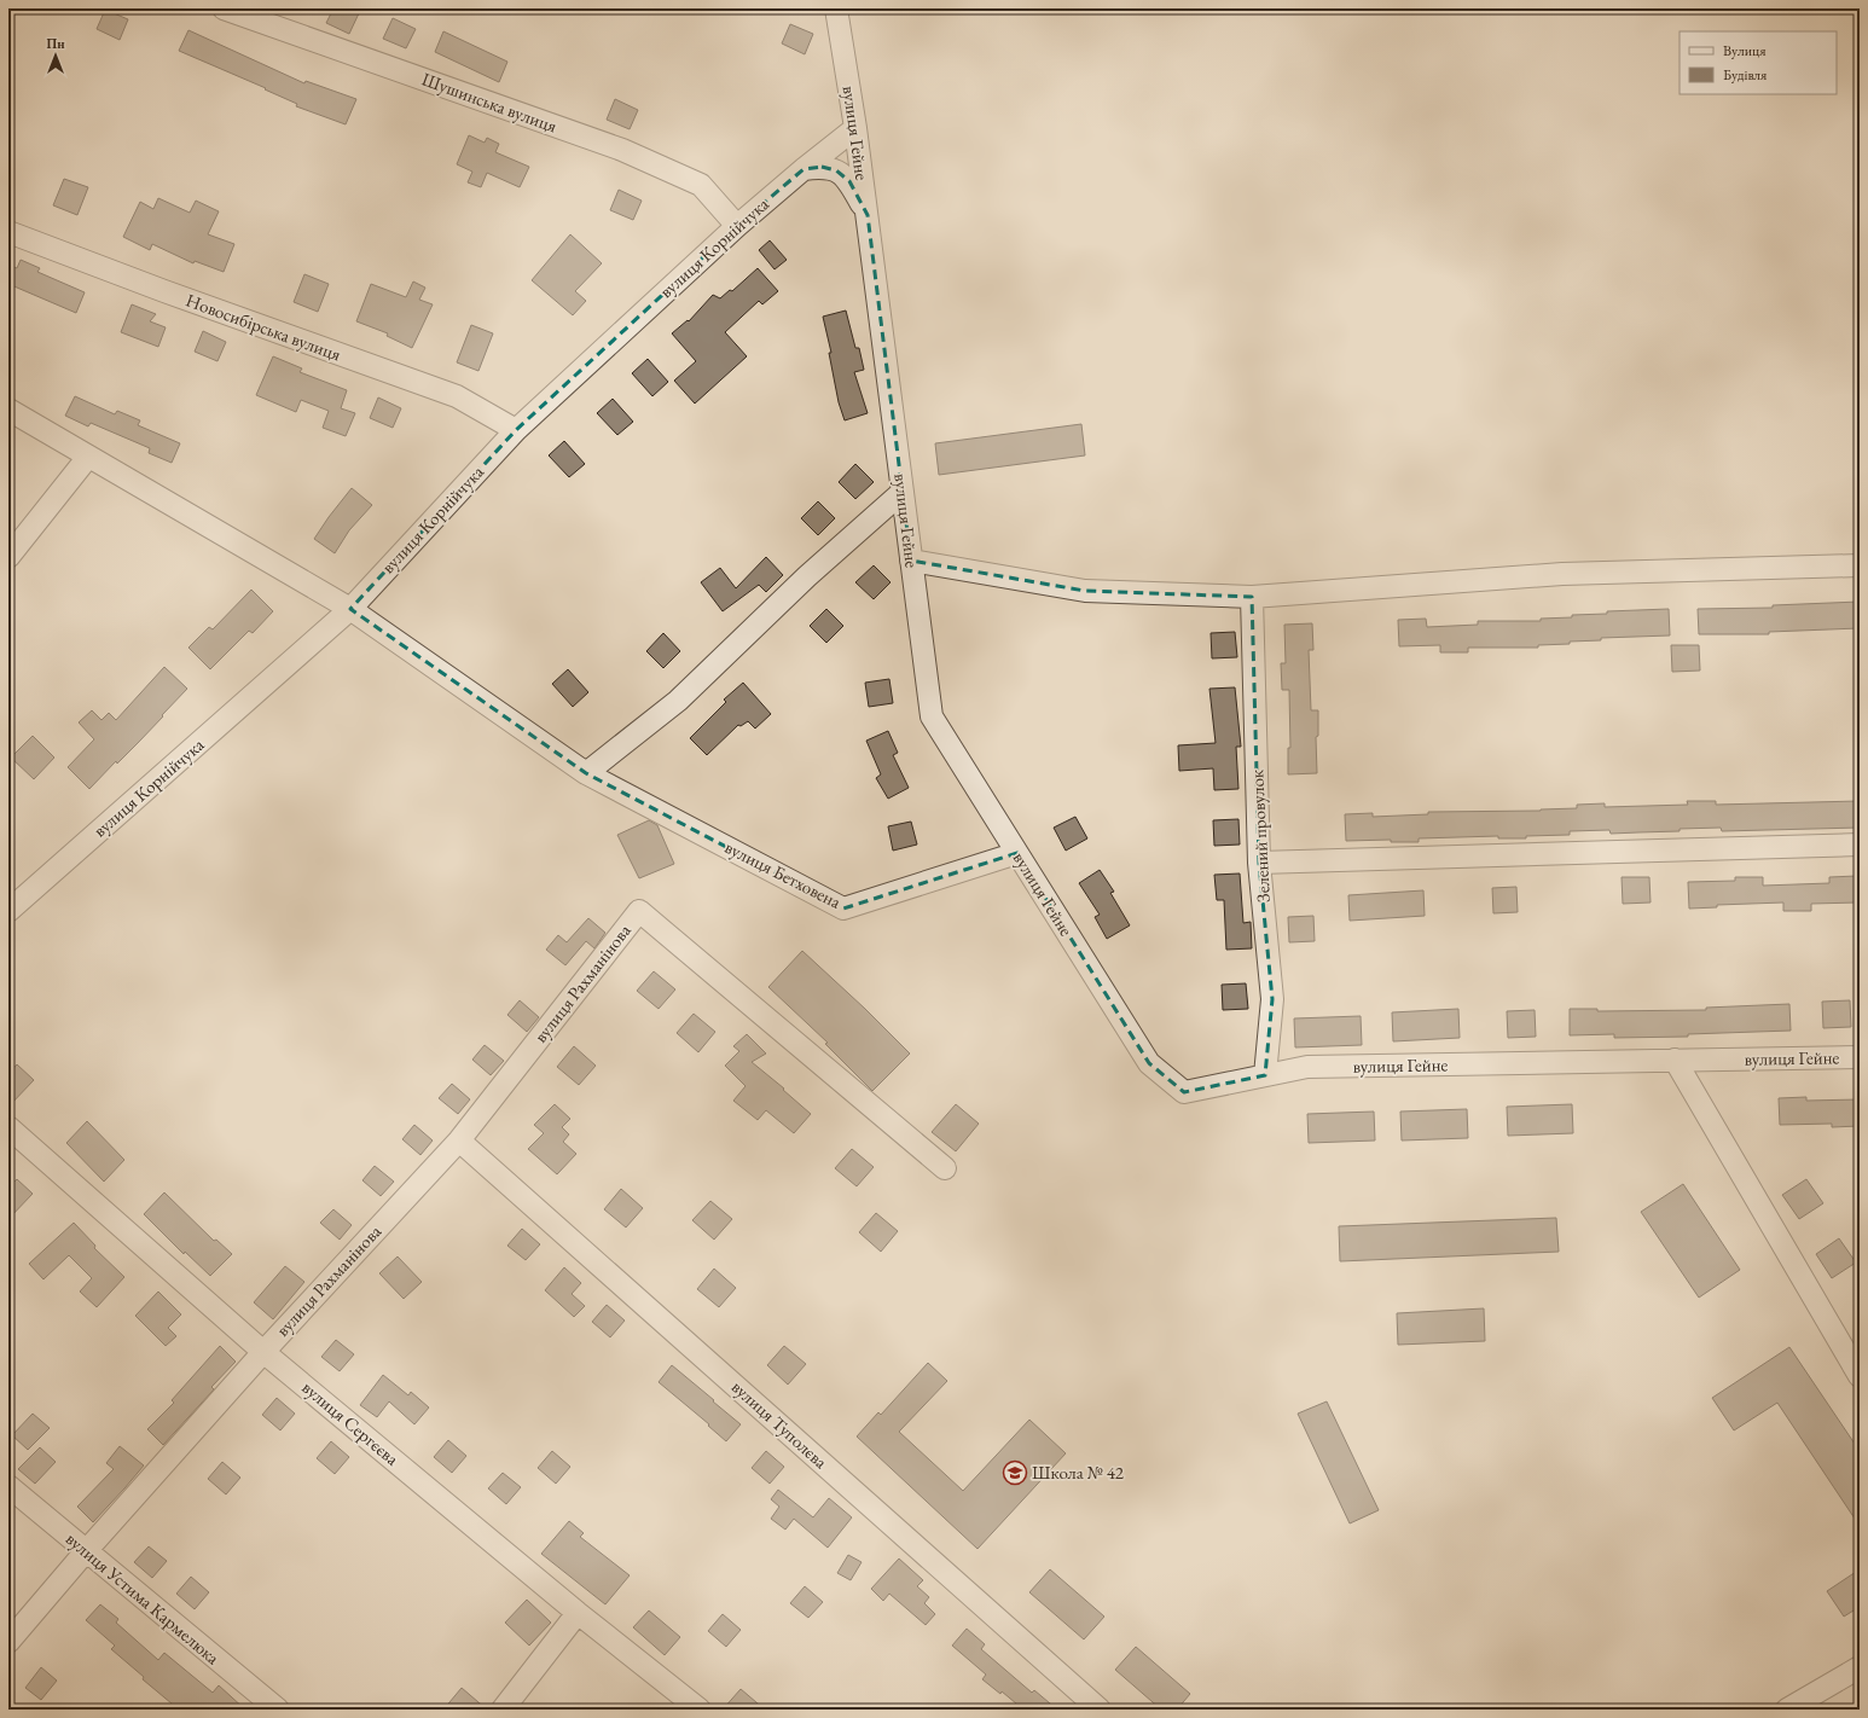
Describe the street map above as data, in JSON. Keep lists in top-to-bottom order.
{
  "streets": {
    "street": [
      "Шушинська вулиця",
      "вулиця Гейне",
      "вулиця Корнійчука",
      "Новосибірська вулиця",
      "Зелений провулок",
      "вулиця Бетховена",
      "вулиця Рахманінова",
      "вулиця Сергєєва",
      "вулиця Туполєва",
      "вулиця Устима Кармелюка"
    ]
  },
  "crossings": [
    ["Шушинська вулиця", "вулиця Корнійчука"],
    ["вулиця Гейне", "вулиця Корнійчука"],
    ["вулиця Гейне", "Зелений провулок"],
    ["вулиця Гейне", "вулиця Бетховена"],
    ["вулиця Корнійчука", "Новосибірська вулиця"],
    ["вулиця Корнійчука", "вулиця Бетховена"],
    ["вулиця Рахманінова", "вулиця Сергєєва"],
    ["вулиця Рахманінова", "вулиця Туполєва"],
    ["вулиця Рахманінова", "вулиця Устима Кармелюка"]
  ],
  "places": {
    "school or university": ["Школа № 42"]
  },
  "legend": ["Вулиця", "Будівля"],
  "north": "top"
}
